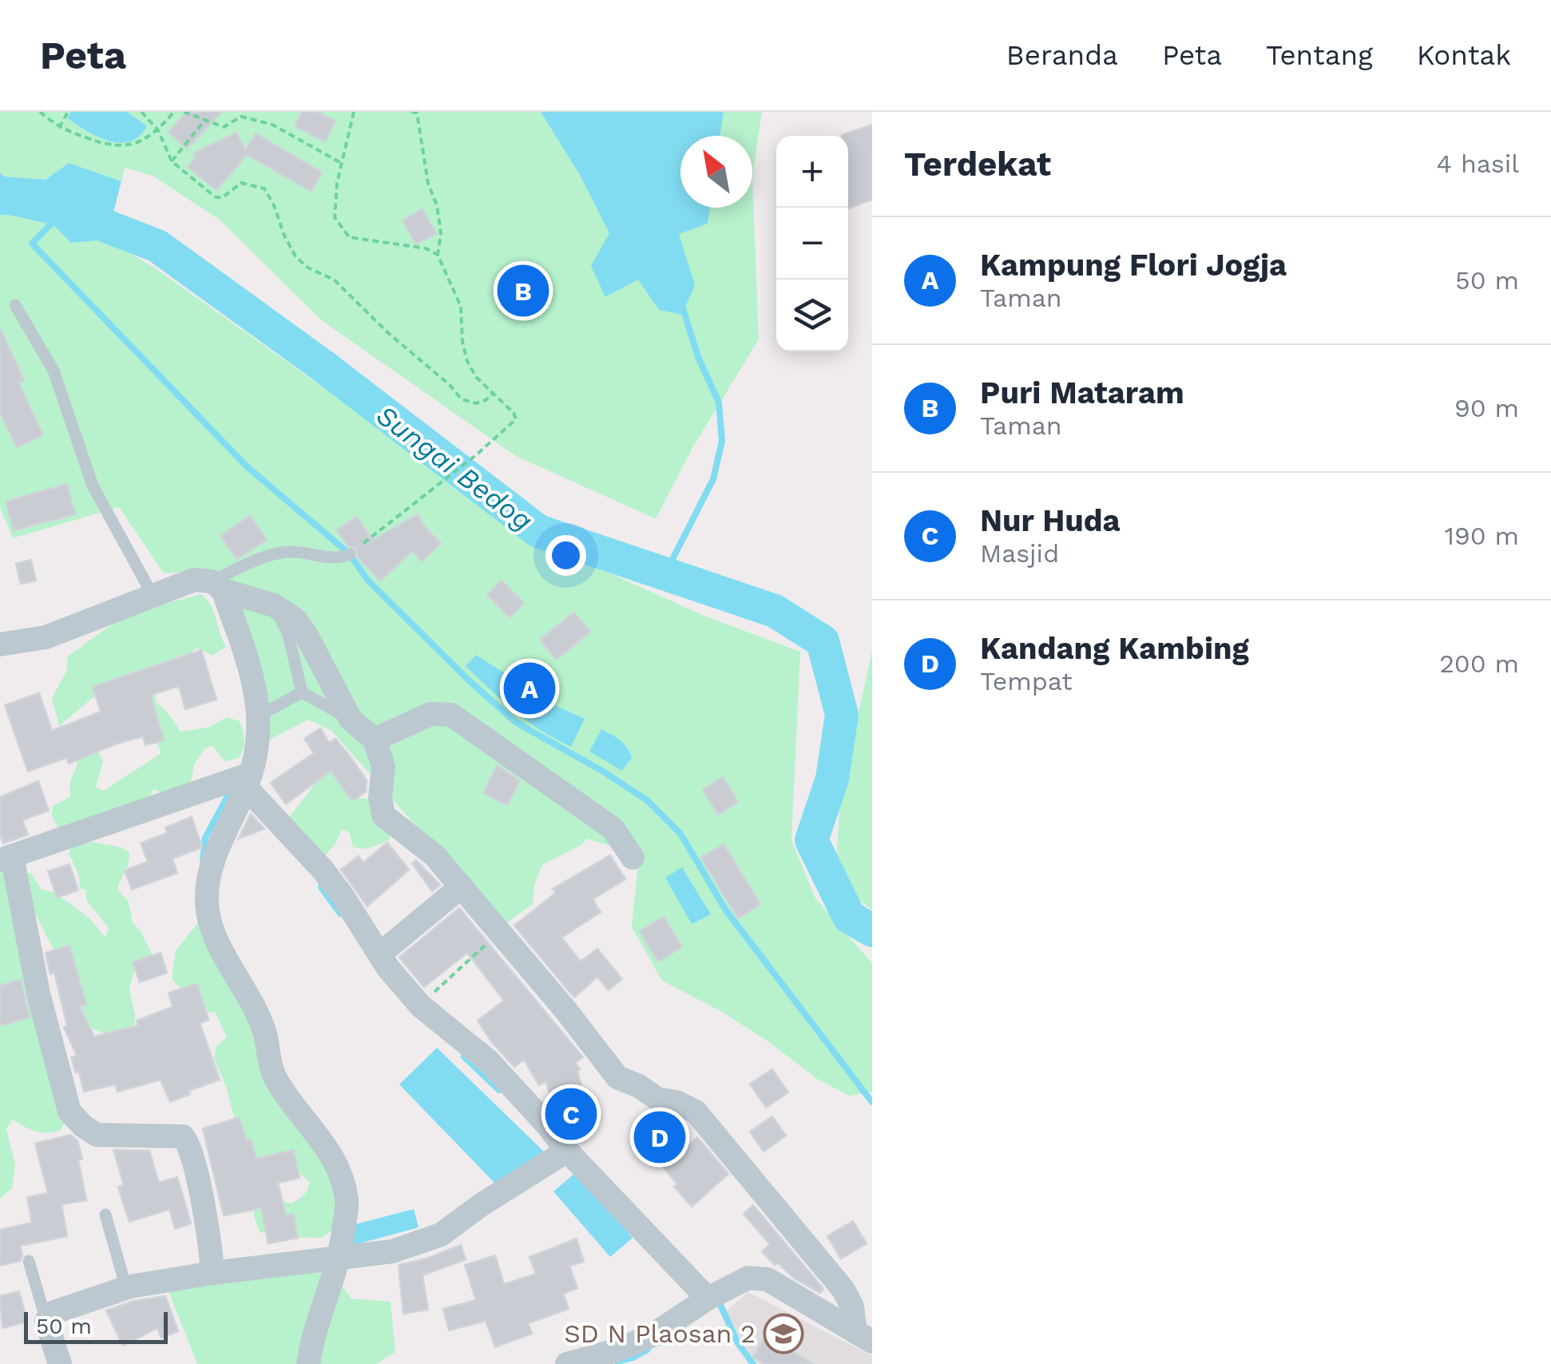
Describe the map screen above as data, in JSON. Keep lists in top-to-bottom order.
{
  "water": ["Sungai Bedog"],
  "places": {
    "school or university": ["SD N Plaosan 2"]
  },
  "scale_bar": "50 m",
  "north": "top left",
  "page": {
    "header": "Peta",
    "nav": [
      "Beranda",
      "Peta",
      "Tentang",
      "Kontak"
    ],
    "heading": ["Terdekat", "4 hasil"],
    "map_buttons": ["+", "−"],
    "list": [
      {
        "mark": "A",
        "name": "Kampung Flori Jogja",
        "note": "Taman",
        "value": "50 m"
      },
      {
        "mark": "B",
        "name": "Puri Mataram",
        "note": "Taman",
        "value": "90 m"
      },
      {
        "mark": "C",
        "name": "Nur Huda",
        "note": "Masjid",
        "value": "190 m"
      },
      {
        "mark": "D",
        "name": "Kandang Kambing",
        "note": "Tempat",
        "value": "200 m"
      }
    ],
    "pins": [
      "B",
      "A",
      "C",
      "D"
    ],
    "scale": "50 m"
  }
}
